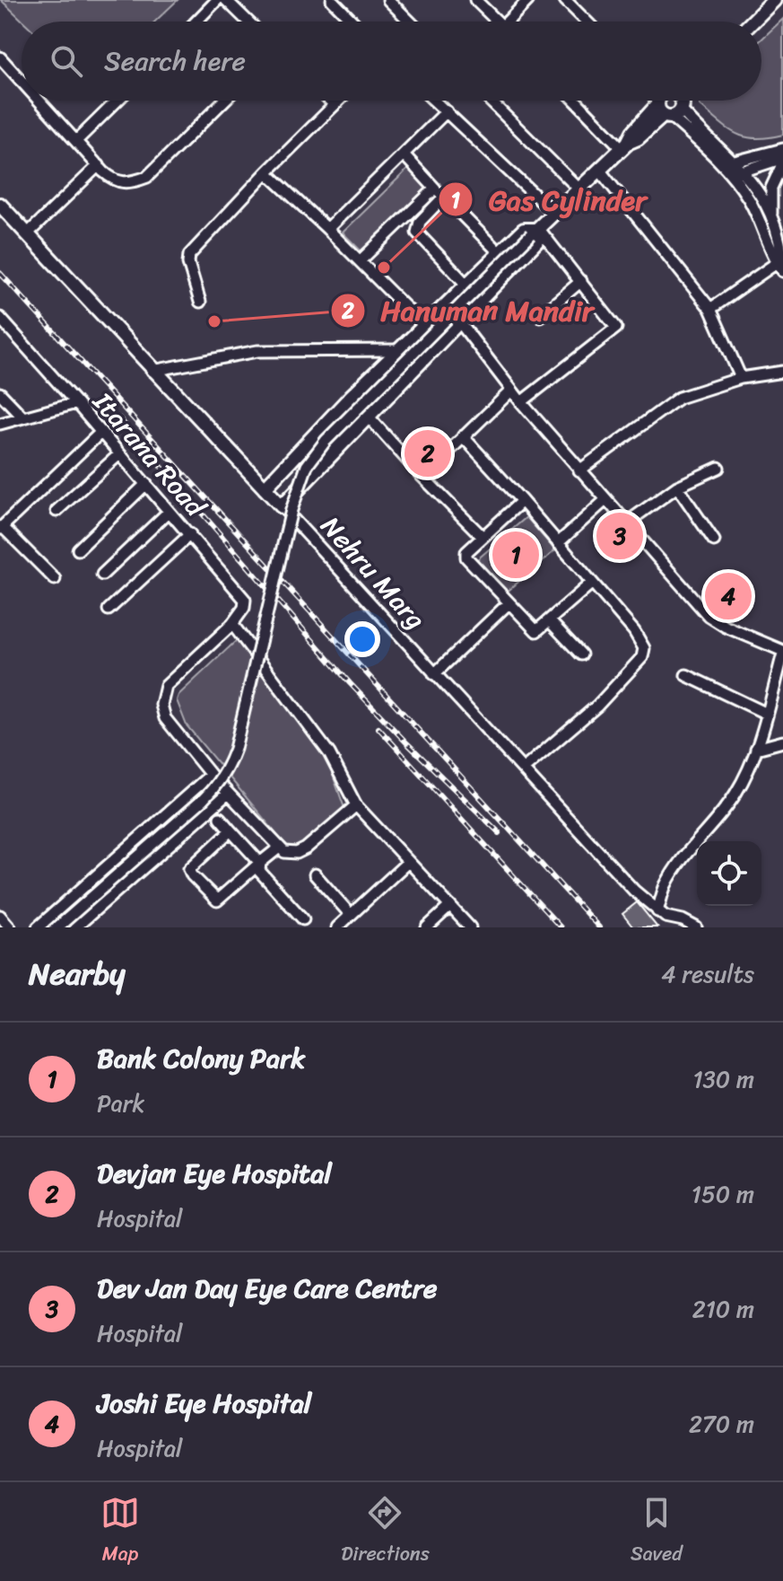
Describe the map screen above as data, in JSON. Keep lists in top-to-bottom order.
{
  "streets": {
    "main road": ["Nehru Marg"],
    "street": ["Itarana Road"]
  },
  "places": ["Gas Cylinder", "Hanuman Mandir"],
  "page": {
    "search": "Search here",
    "pins": [
      "2",
      "3",
      "1",
      "4"
    ],
    "heading": ["Nearby", "4 results"],
    "list": [
      {
        "mark": "1",
        "name": "Bank Colony Park",
        "note": "Park",
        "value": "130 m"
      },
      {
        "mark": "2",
        "name": "Devjan Eye Hospital",
        "note": "Hospital",
        "value": "150 m"
      },
      {
        "mark": "3",
        "name": "Dev Jan Day Eye Care Centre",
        "note": "Hospital",
        "value": "210 m"
      },
      {
        "mark": "4",
        "name": "Joshi Eye Hospital",
        "note": "Hospital",
        "value": "270 m"
      }
    ],
    "nav": ["Map", "Directions", "Saved"]
  }
}
